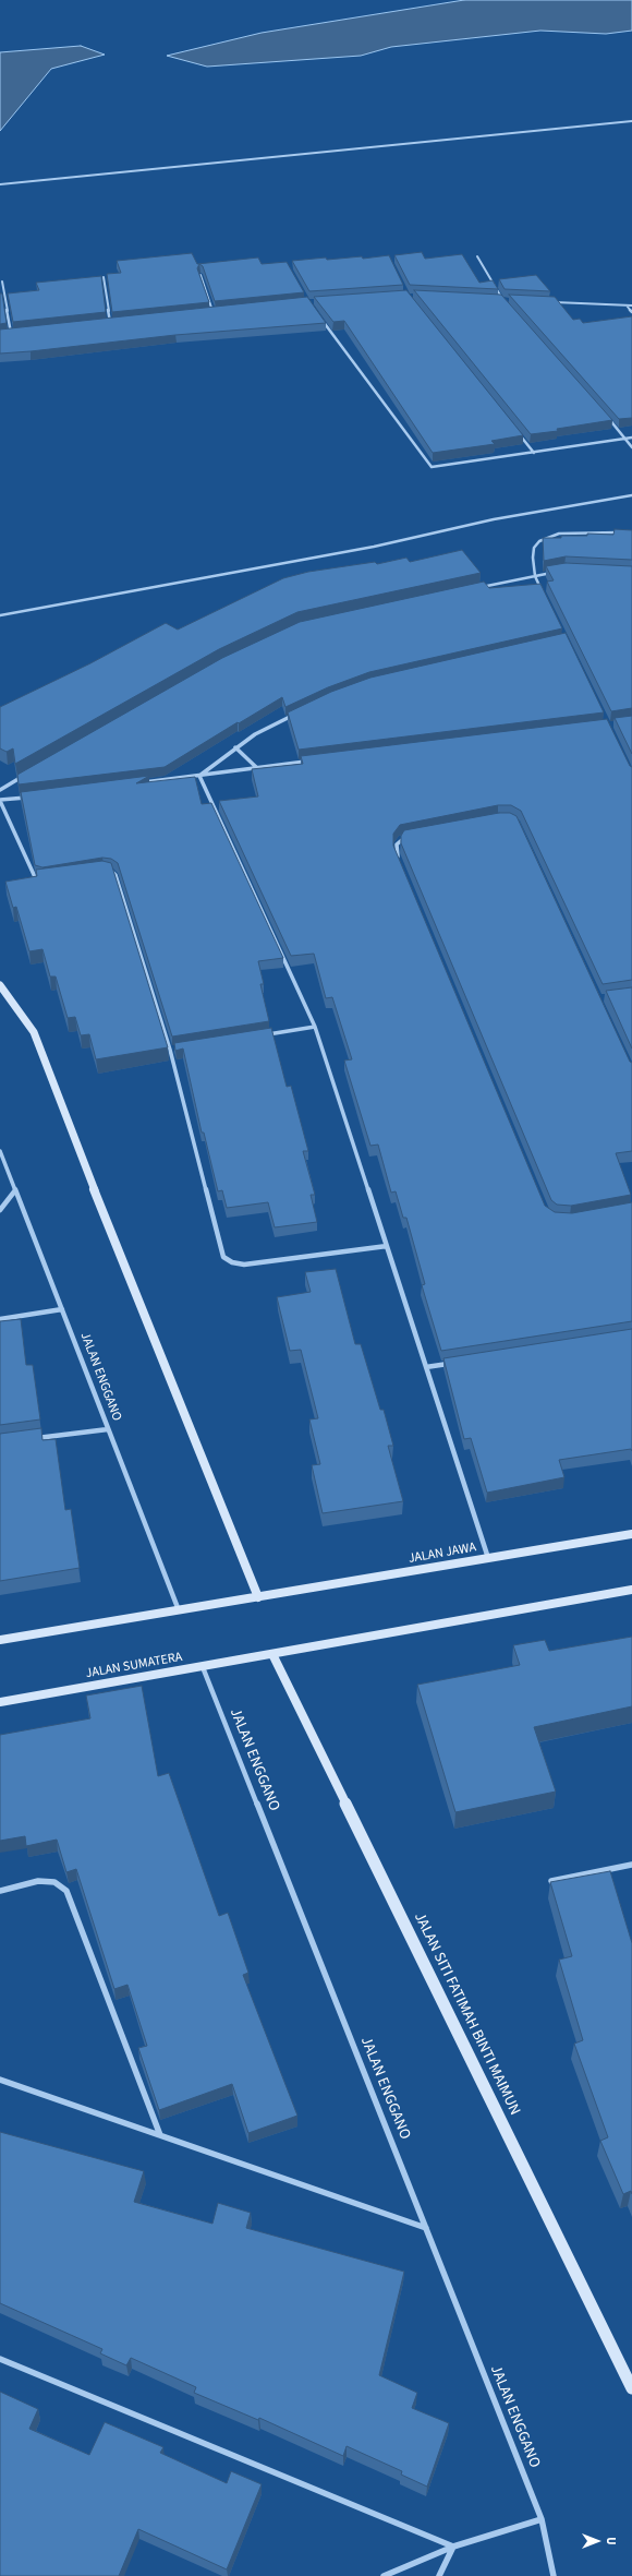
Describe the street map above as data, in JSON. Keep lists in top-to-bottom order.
{
  "streets": {
    "street": [
      "JALAN ENGGANO",
      "JALAN JAWA",
      "JALAN SUMATERA",
      "JALAN SITI FATIMAH BINTI MAIMUN"
    ]
  },
  "crossings": [
    ["JALAN ENGGANO", "JALAN SUMATERA"],
    ["JALAN SUMATERA", "JALAN SITI FATIMAH BINTI MAIMUN"]
  ],
  "north": "right"
}
